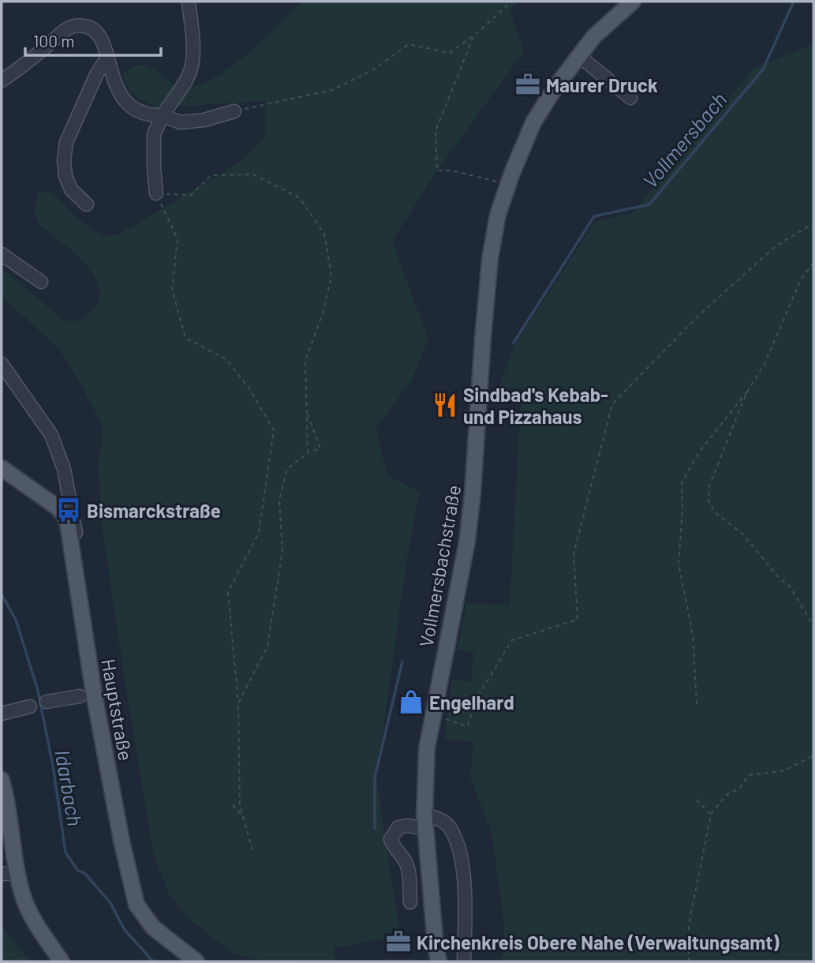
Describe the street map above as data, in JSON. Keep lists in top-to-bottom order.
{
  "streets": {
    "main road": ["Vollmersbachstraße", "Hauptstraße"]
  },
  "water": ["Vollmersbach", "Idarbach"],
  "places": {
    "office": ["Maurer Druck", "Kirchenkreis Obere Nahe (Verwaltungsamt)"],
    "restaurant": ["Sindbad's Kebab- und Pizzahaus"],
    "bus stop": ["Bismarckstraße"],
    "shop": ["Engelhard"]
  },
  "scale_bar": "100 m"
}
